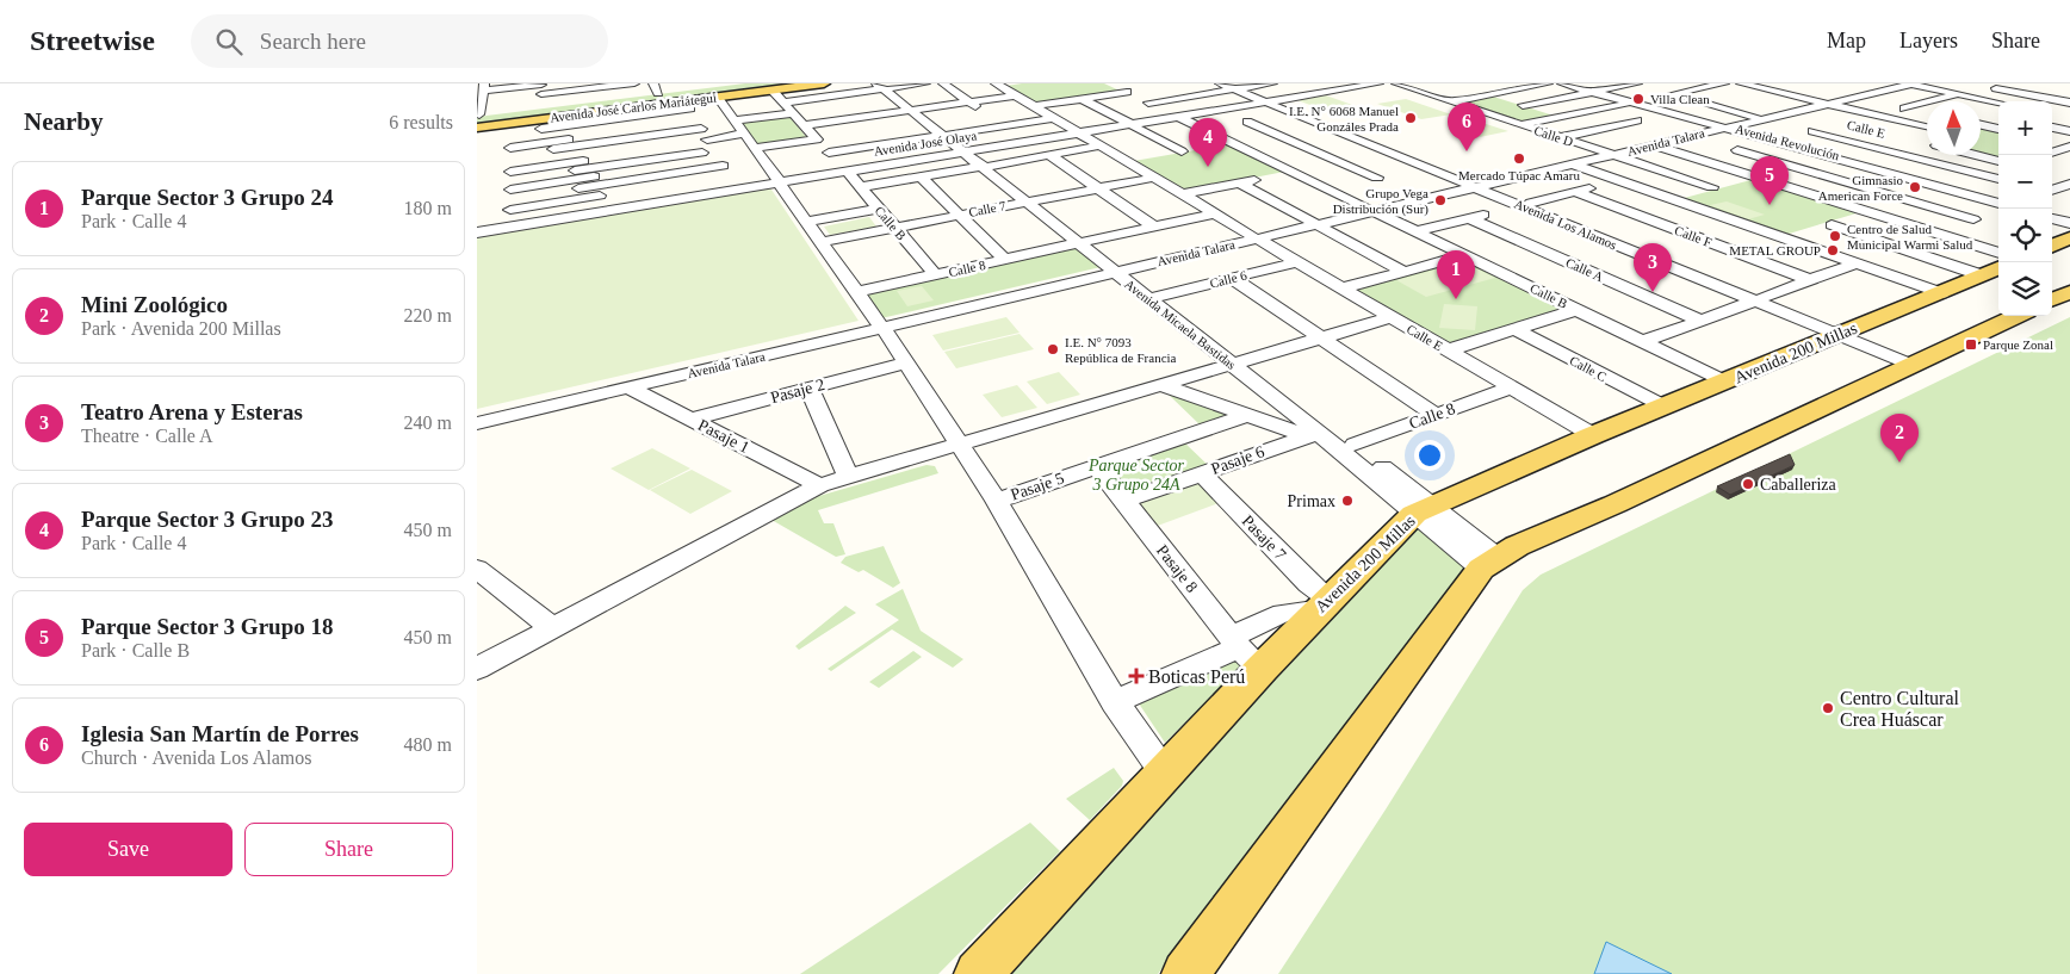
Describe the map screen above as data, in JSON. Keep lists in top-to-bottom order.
{
  "streets": {
    "main road": ["Avenida José Carlos Mariátegui", "Avenida 200 Millas"],
    "street": [
      "Calle E",
      "Calle D",
      "Avenida Talara",
      "Avenida Revolución",
      "Avenida José Olaya",
      "Calle 7",
      "Calle B",
      "Avenida Los Alamos",
      "Calle F",
      "Calle 8",
      "Calle A",
      "Calle 6",
      "Avenida Micaela Bastidas",
      "Calle C",
      "Pasaje 2",
      "Pasaje 1",
      "Pasaje 6",
      "Pasaje 5",
      "Pasaje 7",
      "Pasaje 8"
    ]
  },
  "crossings": [
    ["Avenida José Carlos Mariátegui", "Avenida José Olaya"],
    ["Avenida José Carlos Mariátegui", "Calle B"],
    ["Calle E", "Avenida Talara"],
    ["Calle E", "Avenida José Olaya"],
    ["Calle E", "Calle 7"],
    ["Calle E", "Calle 8"],
    ["Calle E", "Calle 6"],
    ["Calle E", "Avenida 200 Millas"],
    ["Calle D", "Avenida Talara"],
    ["Calle D", "Avenida Revolución"],
    ["Avenida Talara", "Avenida Revolución"],
    ["Avenida Talara", "Calle B"],
    ["Avenida Talara", "Avenida Los Alamos"],
    ["Avenida Talara", "Avenida Micaela Bastidas"],
    ["Avenida Talara", "Pasaje 1"],
    ["Avenida José Olaya", "Calle B"],
    ["Avenida José Olaya", "Avenida Los Alamos"],
    ["Avenida José Olaya", "Avenida Micaela Bastidas"],
    ["Calle 7", "Calle B"],
    ["Calle 7", "Avenida Micaela Bastidas"],
    ["Calle B", "Calle 8"],
    ["Calle B", "Avenida 200 Millas"],
    ["Avenida Los Alamos", "Avenida 200 Millas"],
    ["Calle 8", "Avenida Micaela Bastidas"],
    ["Calle 6", "Avenida Micaela Bastidas"],
    ["Avenida Micaela Bastidas", "Avenida 200 Millas"],
    ["Avenida Micaela Bastidas", "Pasaje 6"],
    ["Avenida 200 Millas", "Calle C"],
    ["Avenida 200 Millas", "Pasaje 7"],
    ["Avenida 200 Millas", "Pasaje 8"],
    ["Pasaje 2", "Pasaje 1"],
    ["Pasaje 6", "Pasaje 7"],
    ["Pasaje 6", "Pasaje 8"],
    ["Pasaje 5", "Pasaje 8"]
  ],
  "parks": ["Parque Sector 3 Grupo 24A"],
  "places": {
    "other": [
      "Villa Clean",
      "I.E. N° 6068 Manuel Gonzáles Prada",
      "Mercado Túpac Amaru",
      "Gimnasio American Force",
      "Grupo Vega Distribución (Sur)",
      "Centro de Salud Municipal Warmi Salud",
      "METAL GROUP",
      "I.E. N° 7093 República de Francia",
      "Caballeriza",
      "Primax",
      "Centro Cultural Crea Huáscar"
    ],
    "transit": ["Parque Zonal"],
    "health": ["Boticas Perú"]
  },
  "north": "top",
  "page": {
    "header": "Streetwise",
    "search": "Search here",
    "nav": ["Map", "Layers", "Share"],
    "heading": ["Nearby", "6 results"],
    "map_buttons": ["+", "−"],
    "pins": [
      "6",
      "4",
      "5",
      "3",
      "1",
      "2"
    ],
    "list": [
      {
        "mark": "1",
        "name": "Parque Sector 3 Grupo 24",
        "note": "Park · Calle 4",
        "value": "180 m"
      },
      {
        "mark": "2",
        "name": "Mini Zoológico",
        "note": "Park · Avenida 200 Millas",
        "value": "220 m"
      },
      {
        "mark": "3",
        "name": "Teatro Arena y Esteras",
        "note": "Theatre · Calle A",
        "value": "240 m"
      },
      {
        "mark": "4",
        "name": "Parque Sector 3 Grupo 23",
        "note": "Park · Calle 4",
        "value": "450 m"
      },
      {
        "mark": "5",
        "name": "Parque Sector 3 Grupo 18",
        "note": "Park · Calle B",
        "value": "450 m"
      },
      {
        "mark": "6",
        "name": "Iglesia San Martín de Porres",
        "note": "Church · Avenida Los Alamos",
        "value": "480 m"
      }
    ],
    "buttons": ["Save", "Share"]
  }
}
